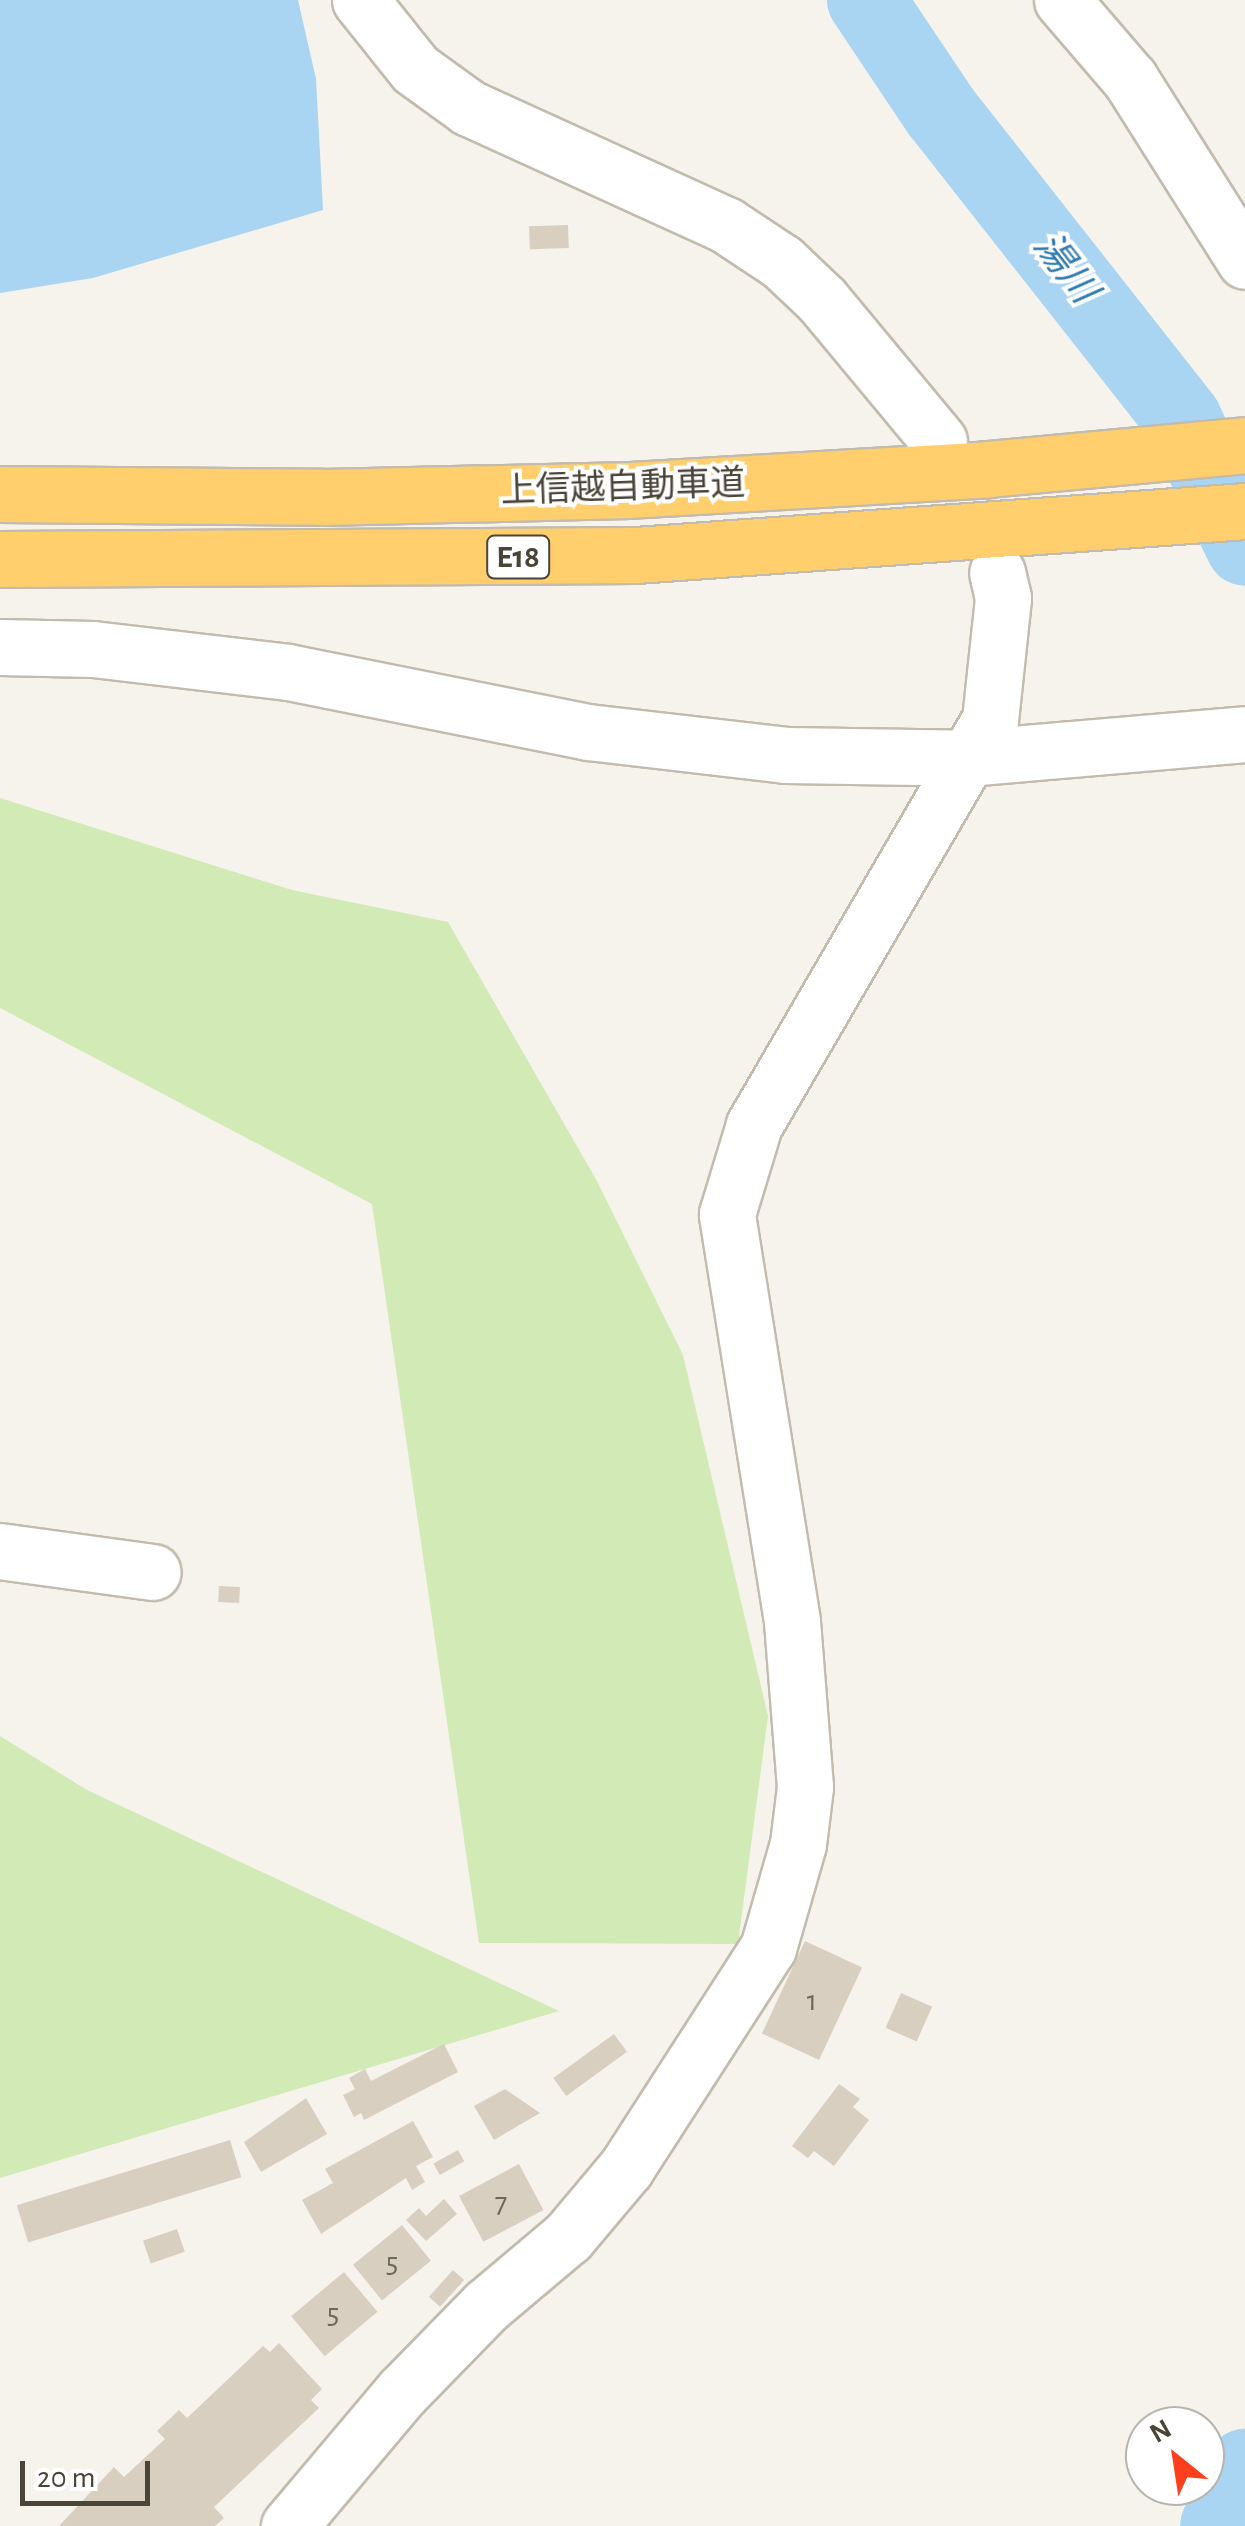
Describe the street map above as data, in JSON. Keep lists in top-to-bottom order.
{
  "streets": {
    "highway": ["上信越自動車道", "E18"]
  },
  "water": ["湯川"],
  "house_numbers": [
    "1",
    "7",
    "5",
    "5"
  ],
  "scale_bar": "20 m",
  "north": "top left"
}
